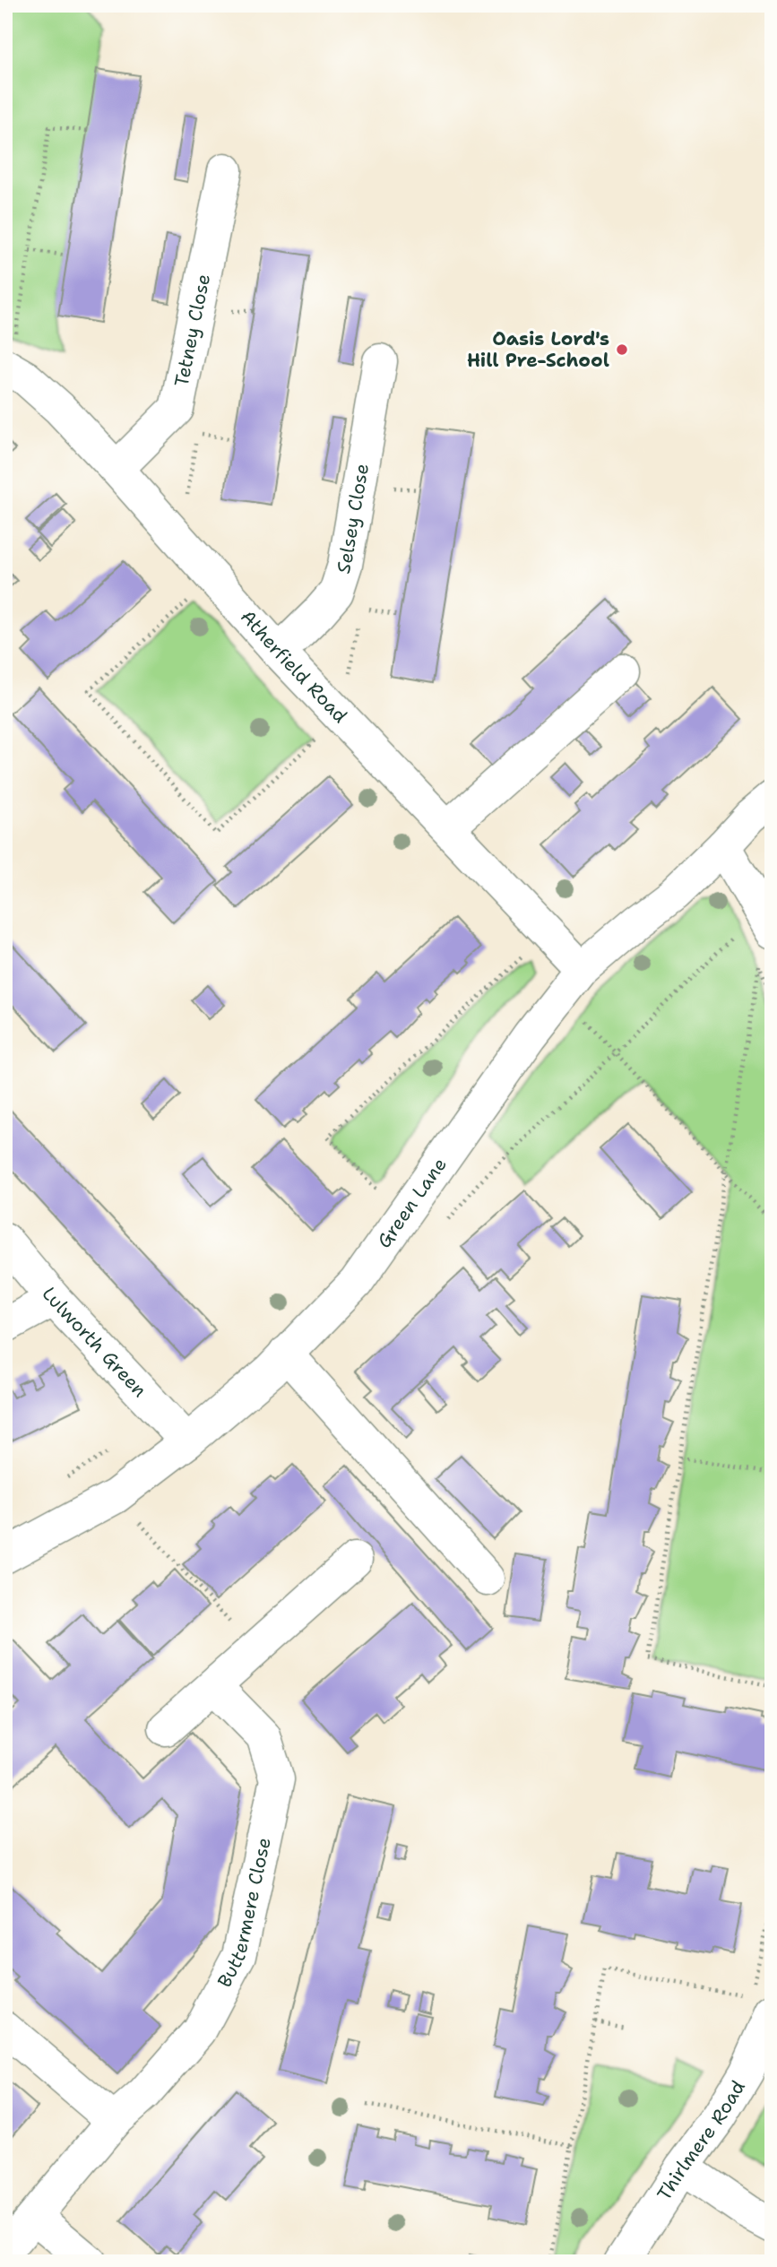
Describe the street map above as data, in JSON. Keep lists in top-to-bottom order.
{
  "streets": {
    "street": [
      "Tetney Close",
      "Selsey Close",
      "Atherfield Road",
      "Green Lane",
      "Lulworth Green",
      "Buttermere Close",
      "Thirlmere Road"
    ]
  },
  "crossings": [
    ["Tetney Close", "Atherfield Road"],
    ["Selsey Close", "Atherfield Road"],
    ["Atherfield Road", "Green Lane"],
    ["Green Lane", "Lulworth Green"]
  ],
  "places": ["Oasis Lord's Hill Pre-School"]
}
